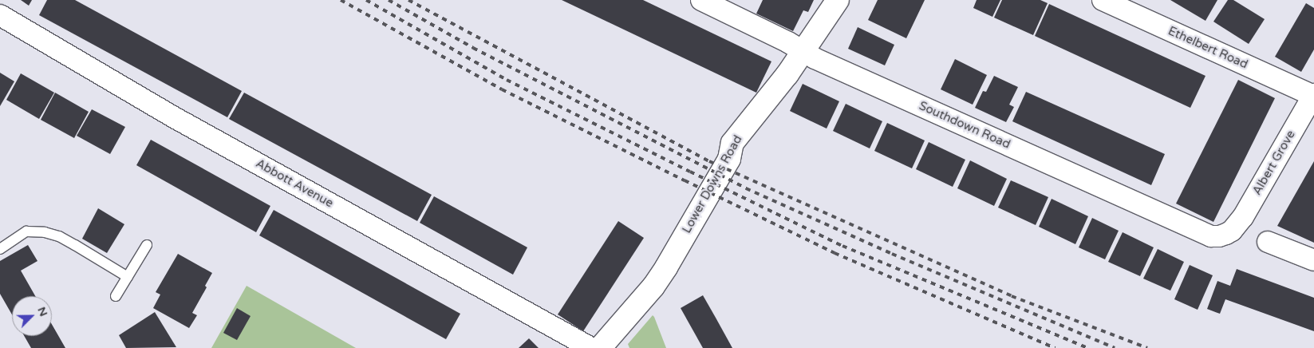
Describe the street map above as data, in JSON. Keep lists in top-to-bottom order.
{
  "streets": {
    "street": [
      "Ethelbert Road",
      "Southdown Road",
      "Albert Grove",
      "Abbott Avenue",
      "Lower Downs Road"
    ]
  },
  "crossings": [
    ["Ethelbert Road", "Albert Grove"],
    ["Southdown Road", "Albert Grove"],
    ["Southdown Road", "Lower Downs Road"]
  ],
  "north": "top right"
}
